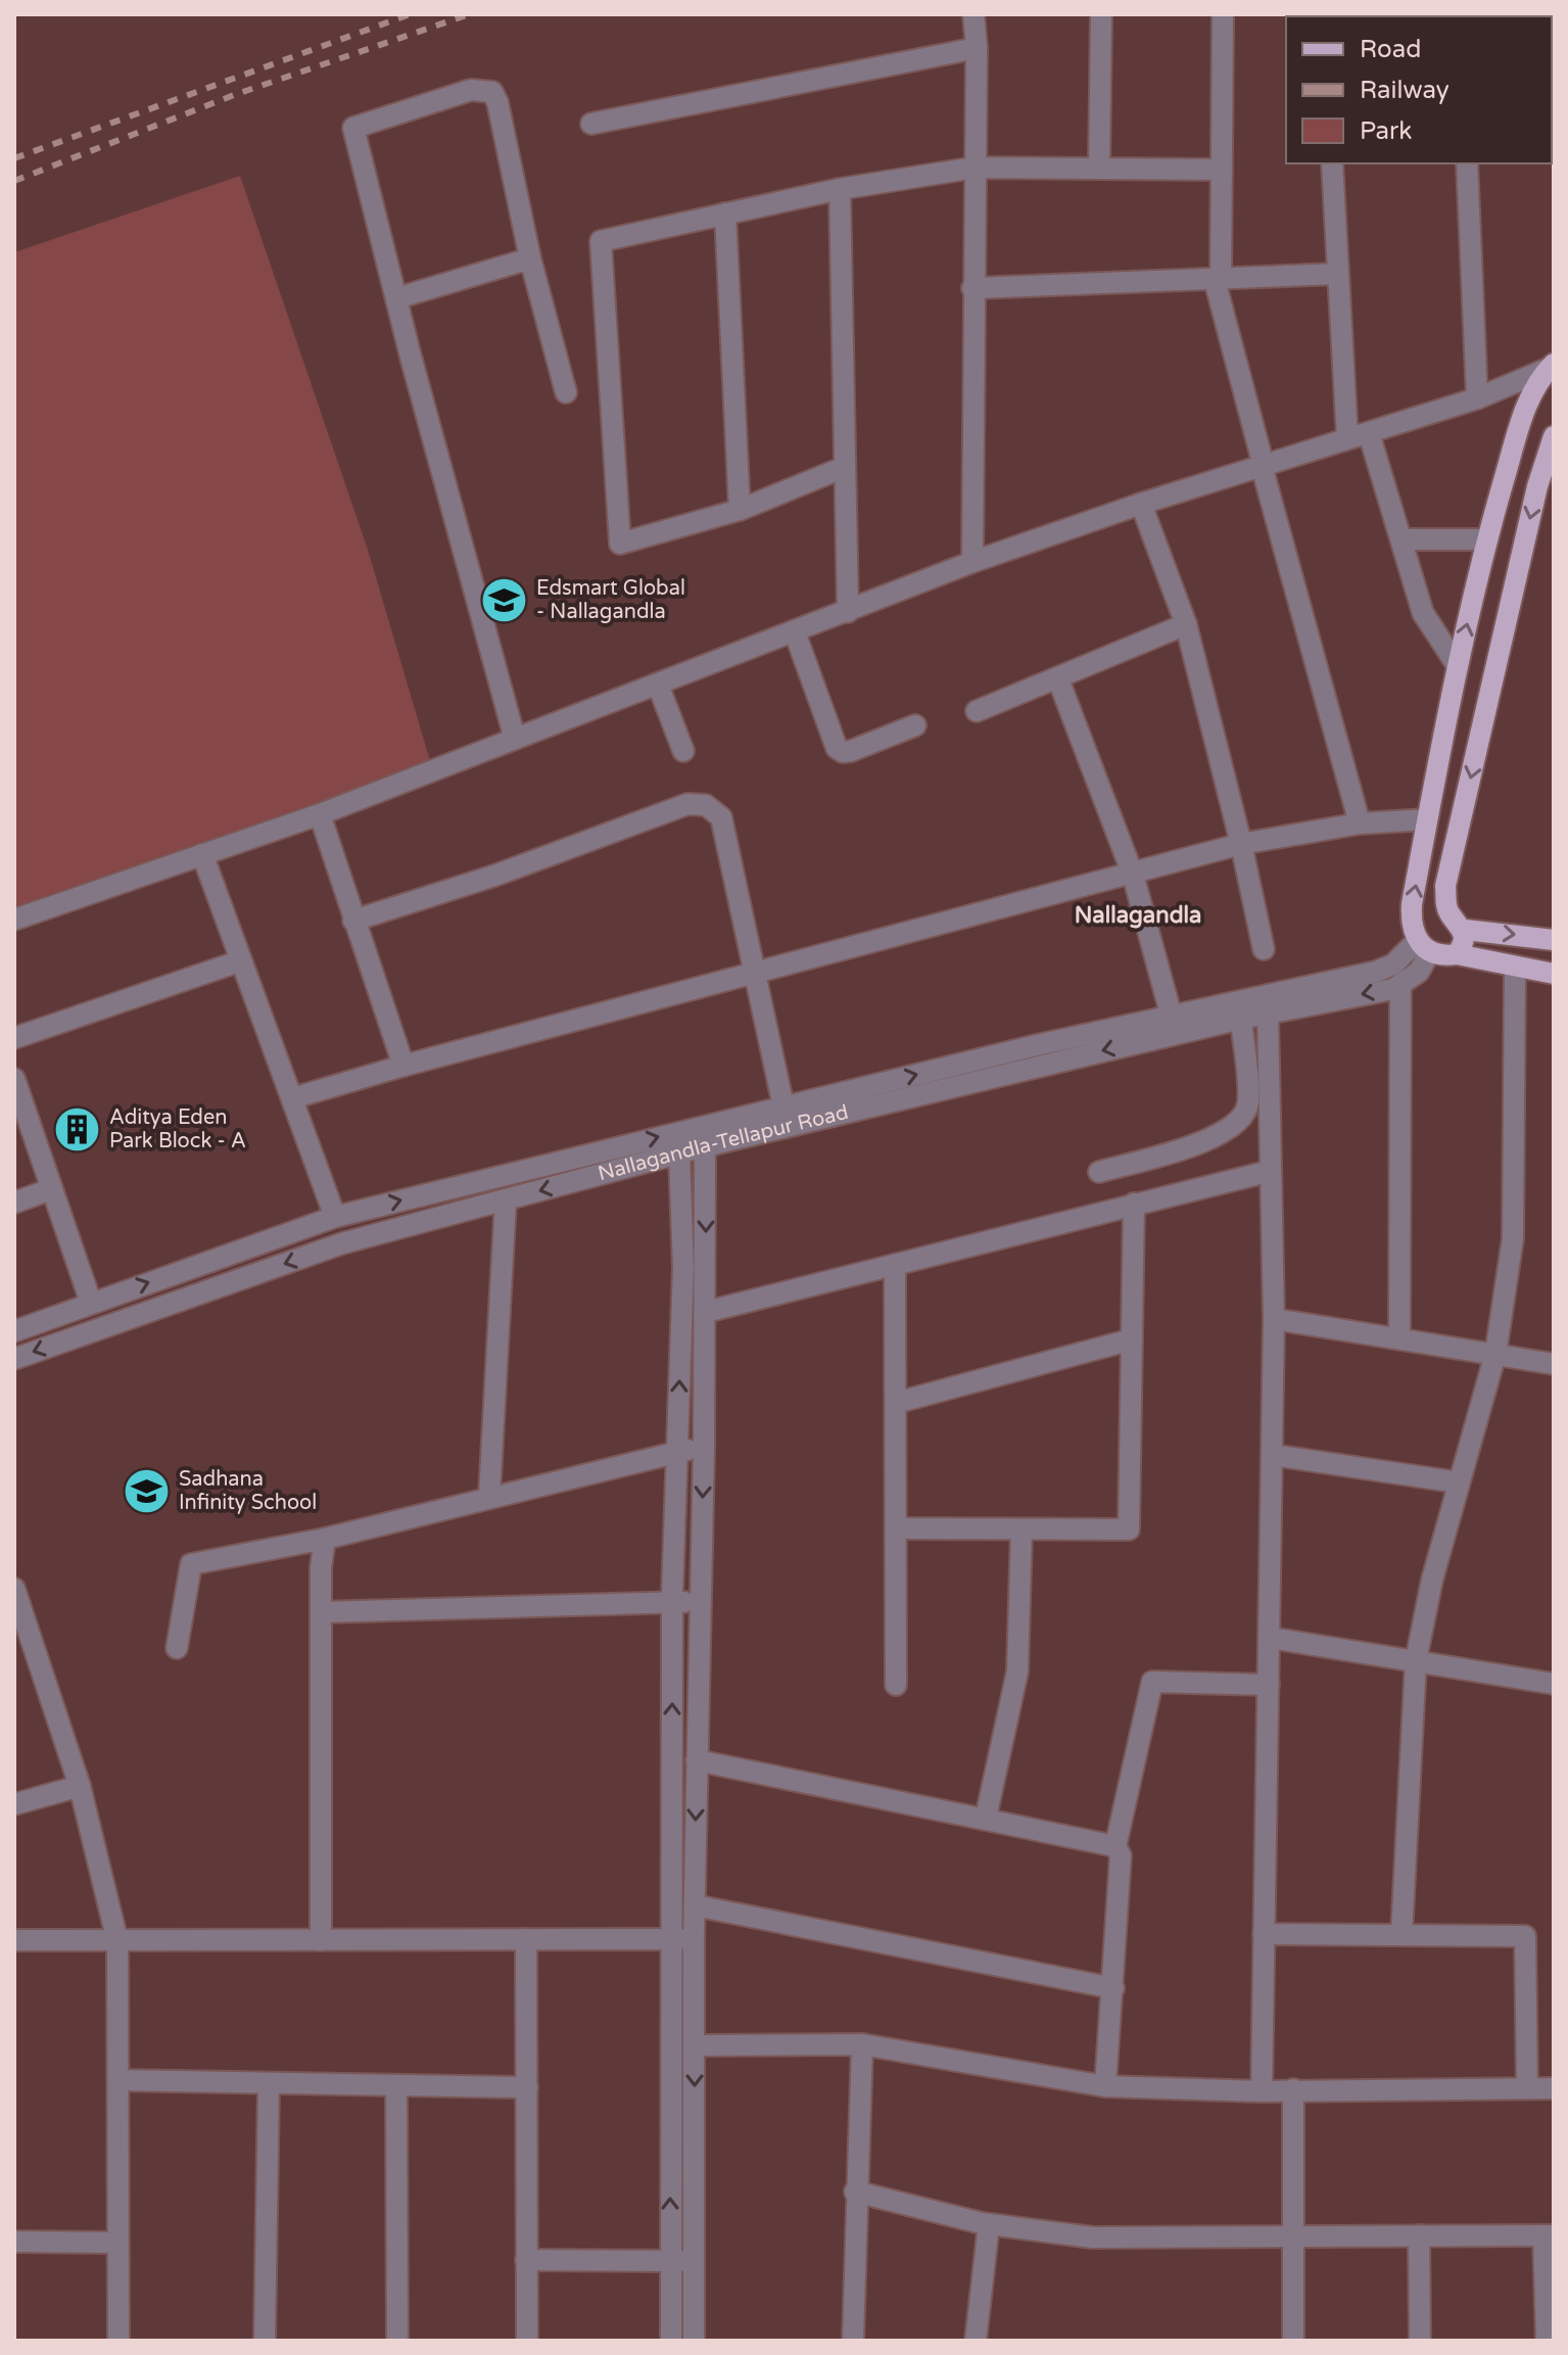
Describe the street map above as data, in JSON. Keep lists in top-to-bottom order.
{
  "streets": {
    "street": ["Nallagandla-Tellapur Road"]
  },
  "districts": ["Nallagandla"],
  "places": {
    "school or university": ["Edsmart Global - Nallagandla", "Sadhana Infinity School"],
    "building": ["Aditya Eden Park Block - A"]
  },
  "legend": ["Road", "Railway", "Park"]
}
